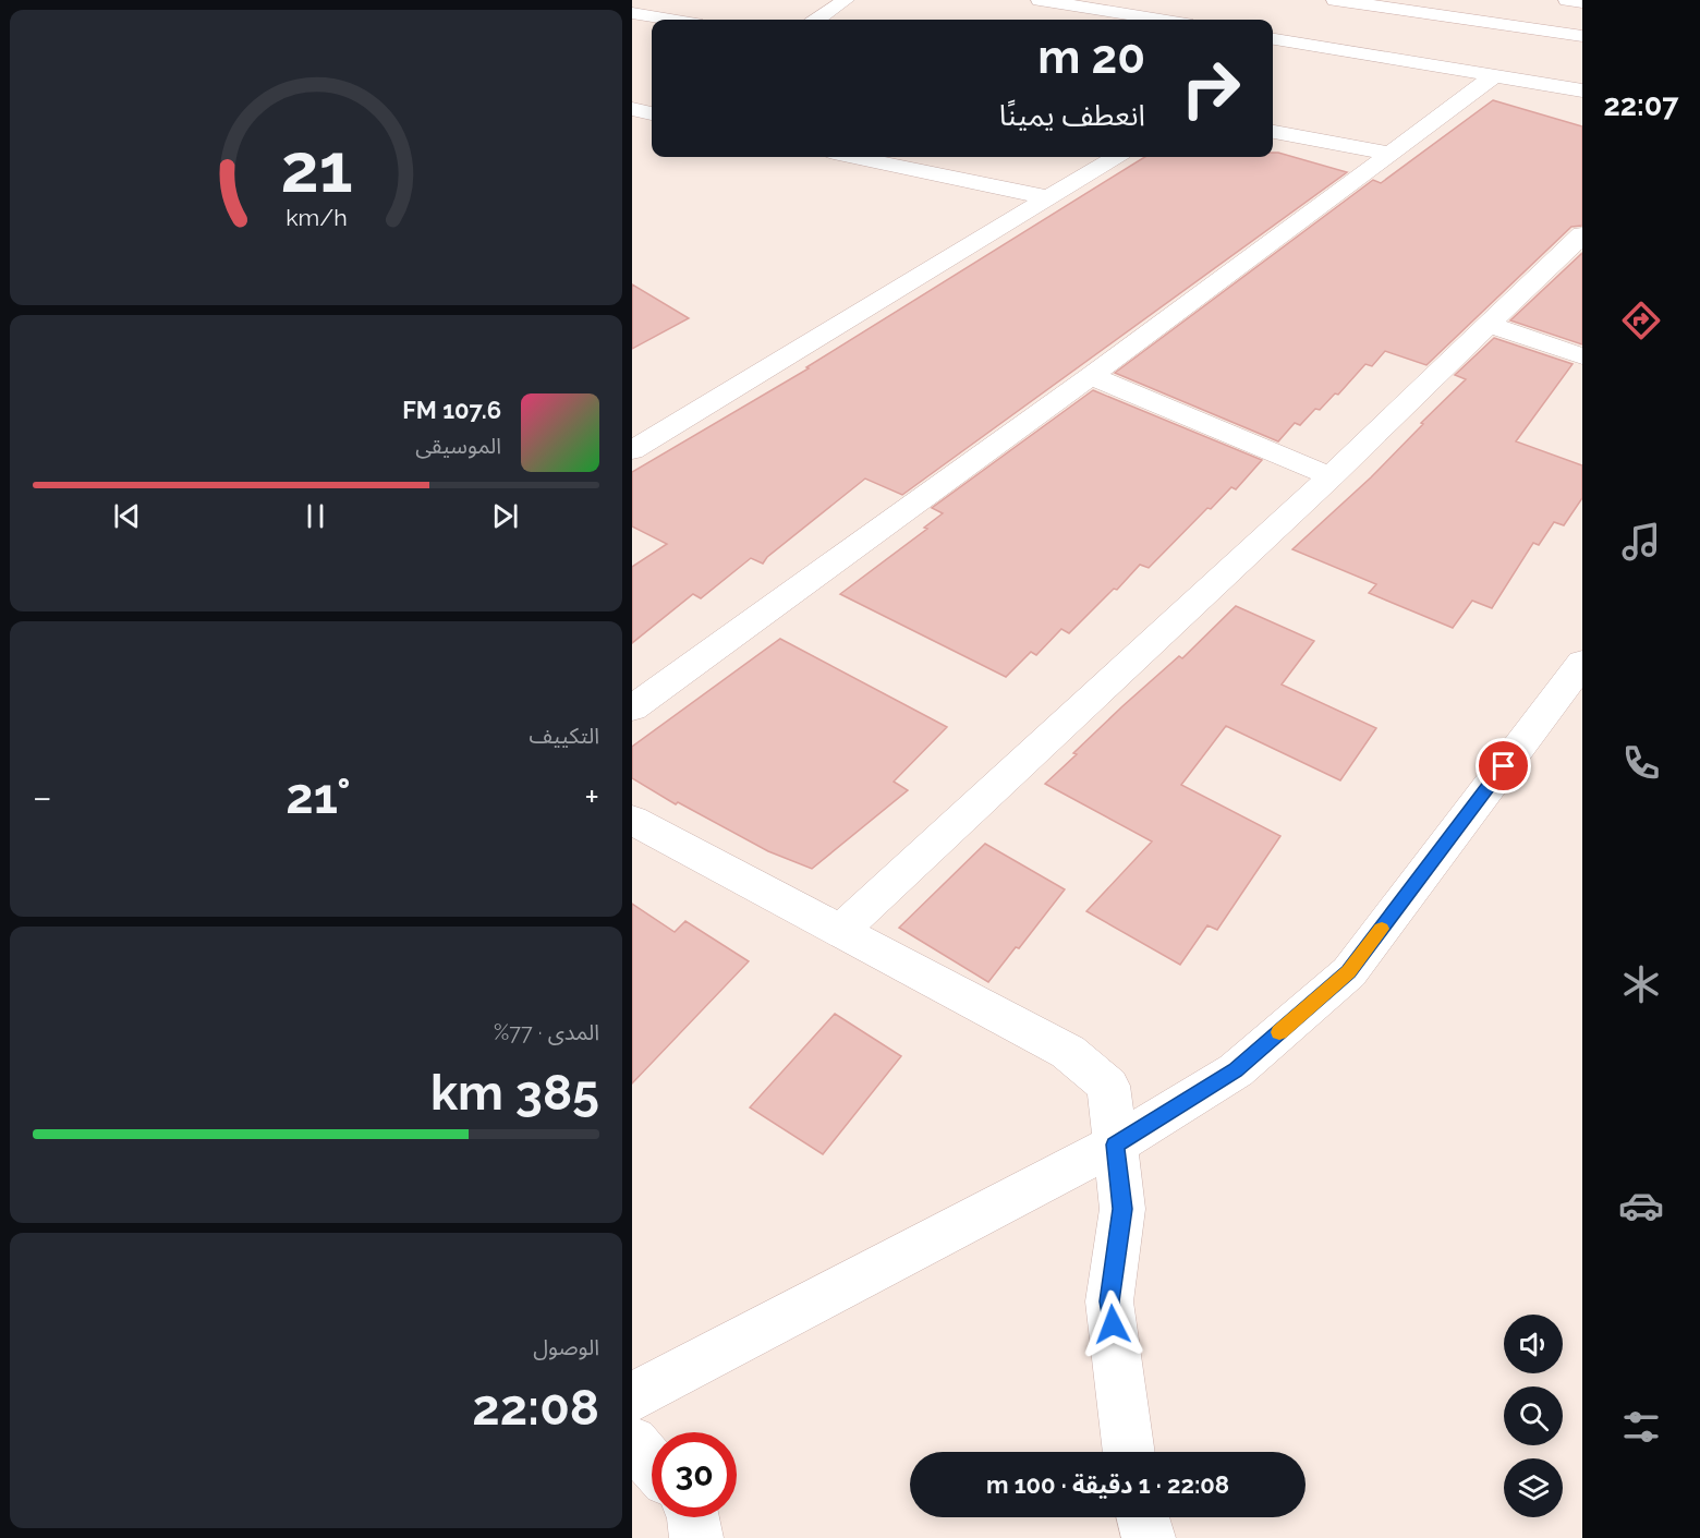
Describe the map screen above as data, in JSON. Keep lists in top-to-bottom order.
{
  "page": {
    "tabs": "22:07",
    "turn": ["20 m", "انعطف يمينًا"],
    "song": ["107.6 FM", "الموسيقى"],
    "tile": [
      "التكييف",
      ["المدى · 77%", "385 km"],
      ["الوصول", "22:08"]
    ],
    "heat": ["−", "21°", "+"],
    "limit": "30",
    "trip": "22:08 · 1 دقيقة · 100 m",
    "gauge": ["21", "km/h"]
  }
}
